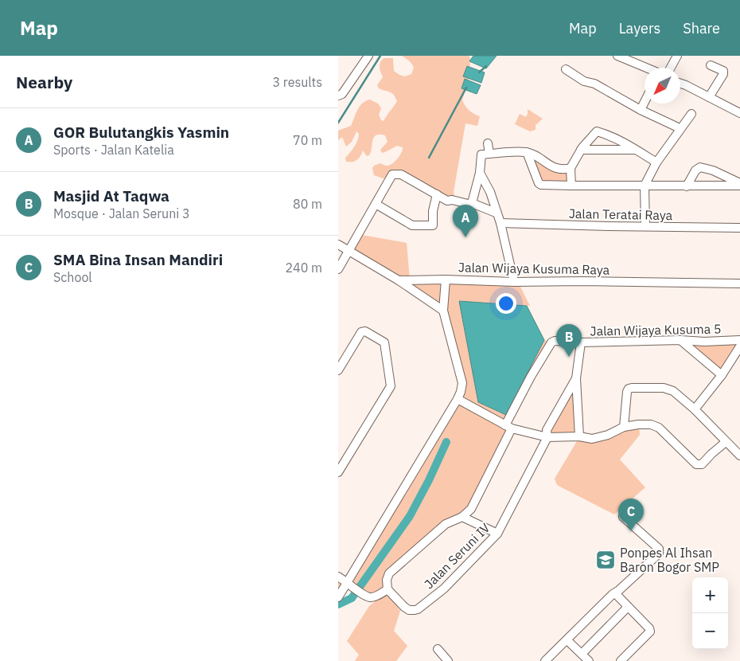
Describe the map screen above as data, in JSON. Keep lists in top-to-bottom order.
{
  "streets": {
    "street": [
      "Jalan Teratai Raya",
      "Jalan Wijaya Kusuma Raya",
      "Jalan Wijaya Kusuma 5",
      "Jalan Seruni IV"
    ]
  },
  "places": {
    "school or university": ["Ponpes Al Ihsan Baron Bogor SMP"]
  },
  "north": "bottom left",
  "page": {
    "header": "Map",
    "nav": ["Map", "Layers", "Share"],
    "heading": ["Nearby", "3 results"],
    "list": [
      {
        "mark": "A",
        "name": "GOR Bulutangkis Yasmin",
        "note": "Sports · Jalan Katelia",
        "value": "70 m"
      },
      {
        "mark": "B",
        "name": "Masjid At Taqwa",
        "note": "Mosque · Jalan Seruni 3",
        "value": "80 m"
      },
      {
        "mark": "C",
        "name": "SMA Bina Insan Mandiri",
        "note": "School",
        "value": "240 m"
      }
    ],
    "pins": ["A", "B", "C"],
    "map_buttons": ["+", "−"]
  }
}
